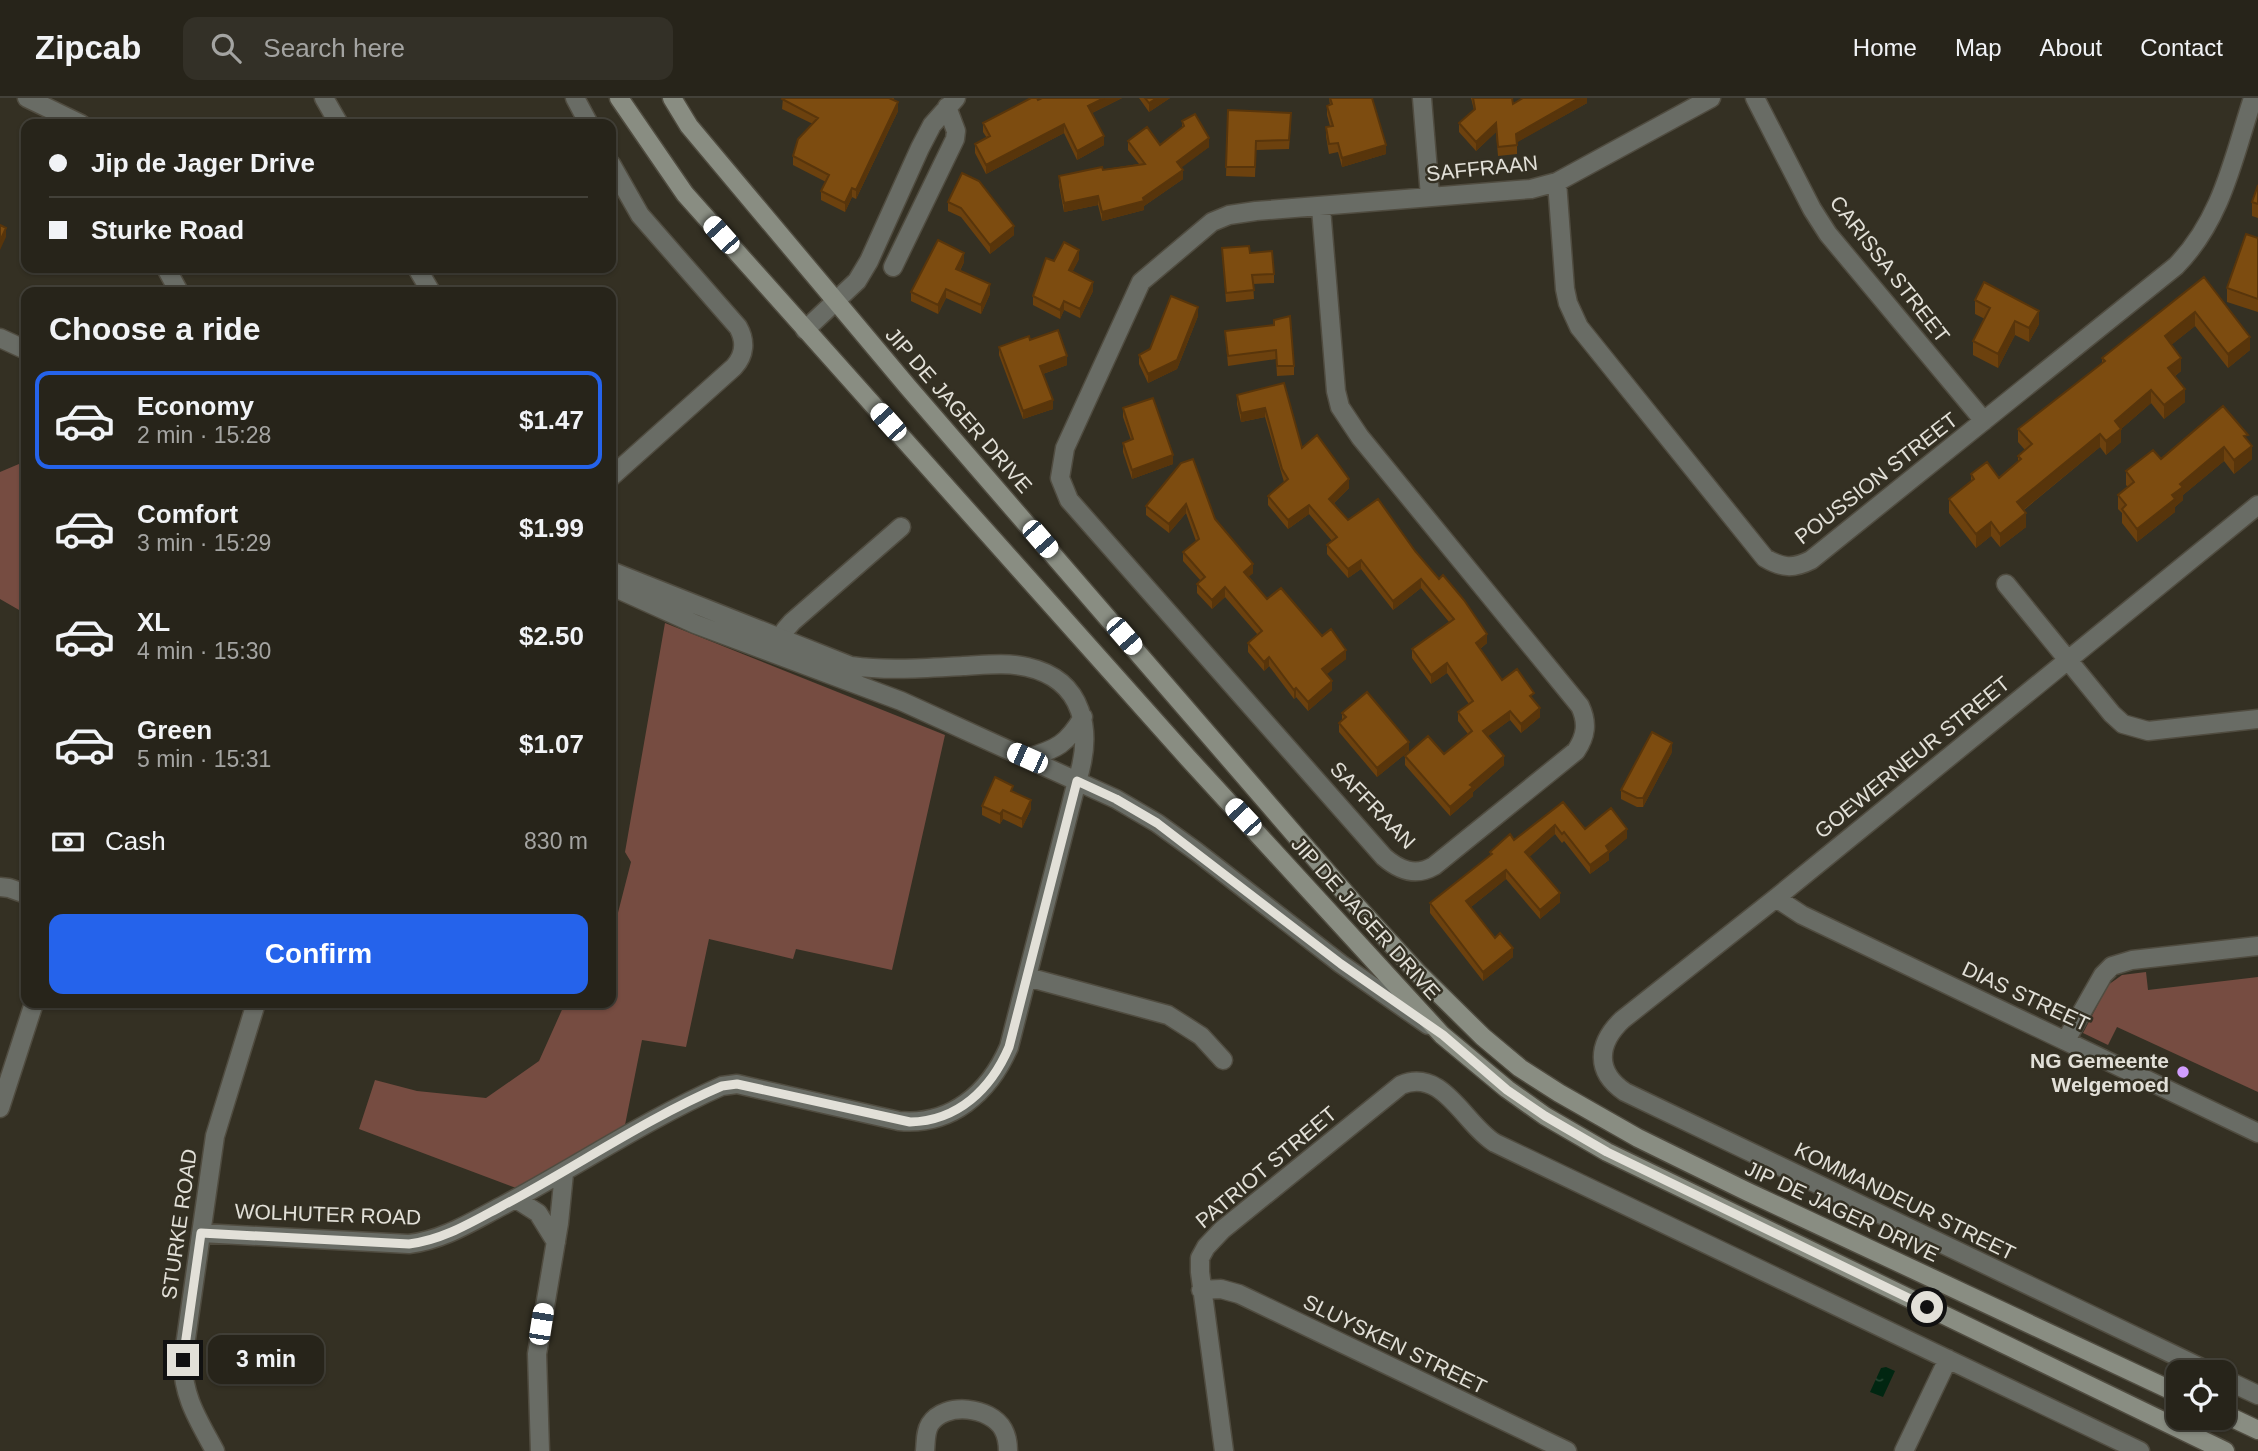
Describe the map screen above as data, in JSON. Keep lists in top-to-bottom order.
{
  "streets": {
    "main road": ["JIP DE JAGER DRIVE"],
    "street": [
      "SAFFRAAN",
      "CARISSA STREET",
      "POUSSION STREET",
      "GOEWERNEUR STREET",
      "DIAS STREET",
      "PATRIOT STREET",
      "KOMMANDEUR STREET",
      "WOLHUTER ROAD",
      "STURKE ROAD",
      "SLUYSKEN STREET"
    ]
  },
  "crossings": [
    ["SAFFRAAN", "POUSSION STREET"],
    ["CARISSA STREET", "POUSSION STREET"],
    ["GOEWERNEUR STREET", "DIAS STREET"],
    ["GOEWERNEUR STREET", "KOMMANDEUR STREET"],
    ["PATRIOT STREET", "SLUYSKEN STREET"],
    ["WOLHUTER ROAD", "STURKE ROAD"]
  ],
  "places": ["NG Gemeente Welgemoed"],
  "page": {
    "header": "Zipcab",
    "search": "Search here",
    "nav": [
      "Home",
      "Map",
      "About",
      "Contact"
    ],
    "banner": ["Jip de Jager Drive", "Sturke Road"],
    "heading": "Choose a ride",
    "list": [
      {
        "name": "Economy",
        "note": "2 min · 15:28",
        "value": "$1.47"
      },
      {
        "name": "Comfort",
        "note": "3 min · 15:29",
        "value": "$1.99"
      },
      {
        "name": "XL",
        "note": "4 min · 15:30",
        "value": "$2.50"
      },
      {
        "name": "Green",
        "note": "5 min · 15:31",
        "value": "$1.07"
      }
    ],
    "pay": ["Cash", "830 m"],
    "buttons": "Confirm",
    "bubble": "3 min"
  }
}
